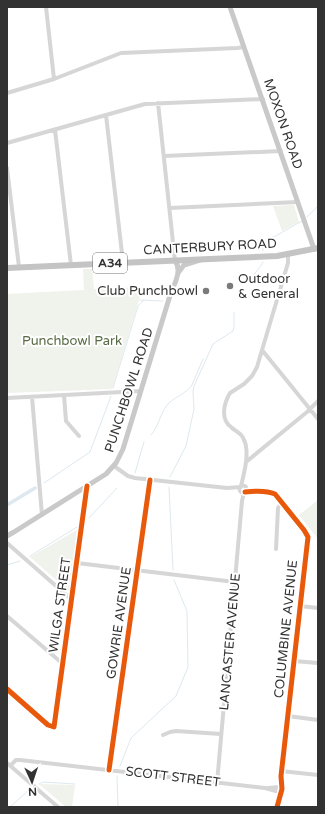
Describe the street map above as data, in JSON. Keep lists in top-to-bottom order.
{
  "streets": {
    "highway": ["CANTERBURY ROAD", "A34"],
    "main road": ["MOXON ROAD", "PUNCHBOWL ROAD"],
    "street": [
      "WILGA STREET",
      "GOWRIE AVENUE",
      "COLUMBINE AVENUE",
      "LANCASTER AVENUE",
      "SCOTT STREET"
    ]
  },
  "crossings": [
    ["MOXON ROAD", "CANTERBURY ROAD"],
    ["CANTERBURY ROAD", "PUNCHBOWL ROAD"],
    ["CANTERBURY ROAD", "LANCASTER AVENUE"],
    ["PUNCHBOWL ROAD", "WILGA STREET"],
    ["GOWRIE AVENUE", "SCOTT STREET"],
    ["COLUMBINE AVENUE", "LANCASTER AVENUE"],
    ["COLUMBINE AVENUE", "SCOTT STREET"],
    ["LANCASTER AVENUE", "SCOTT STREET"]
  ],
  "parks": ["Punchbowl Park"],
  "places": ["Outdoor & General", "Club Punchbowl"],
  "north": "bottom"
}
